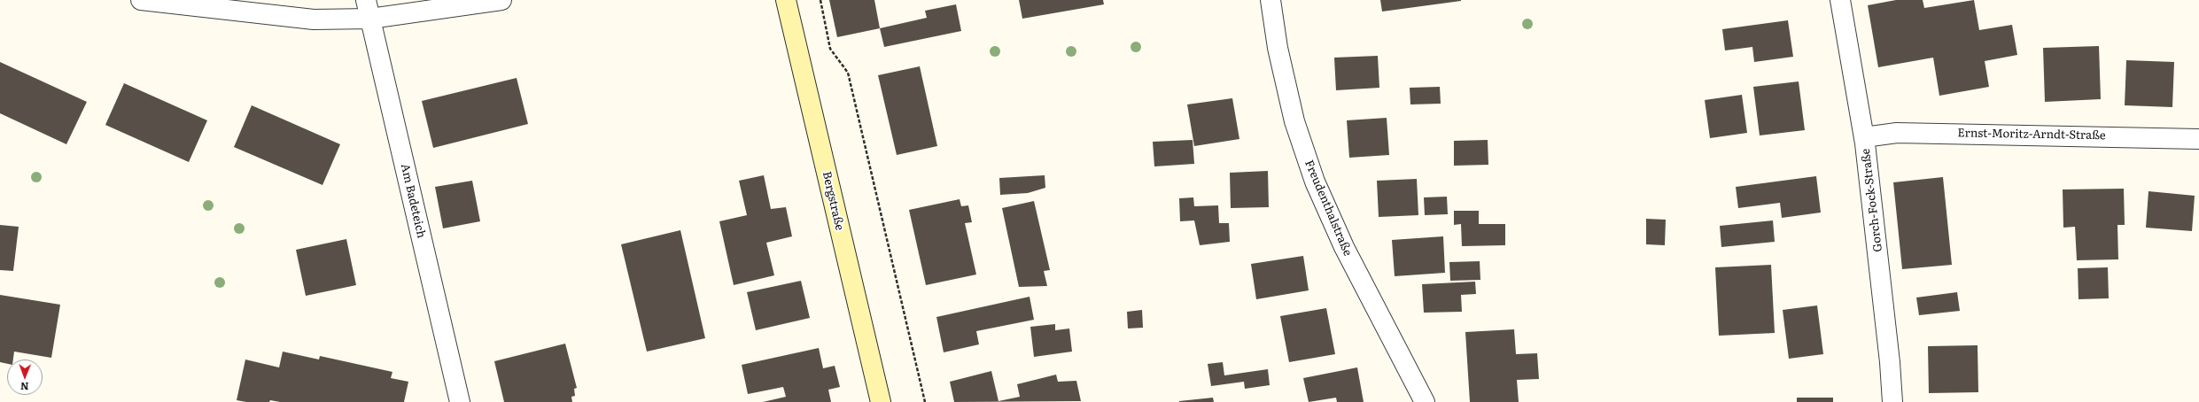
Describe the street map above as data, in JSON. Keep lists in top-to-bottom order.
{
  "streets": {
    "main road": ["Bergstraße"],
    "street": [
      "Ernst-Moritz-Arndt-Straße",
      "Gorch-Fock-Straße",
      "Am Badeteich",
      "Freudenthalstraße"
    ]
  },
  "crossings": [
    ["Ernst-Moritz-Arndt-Straße", "Gorch-Fock-Straße"]
  ],
  "north": "bottom"
}
